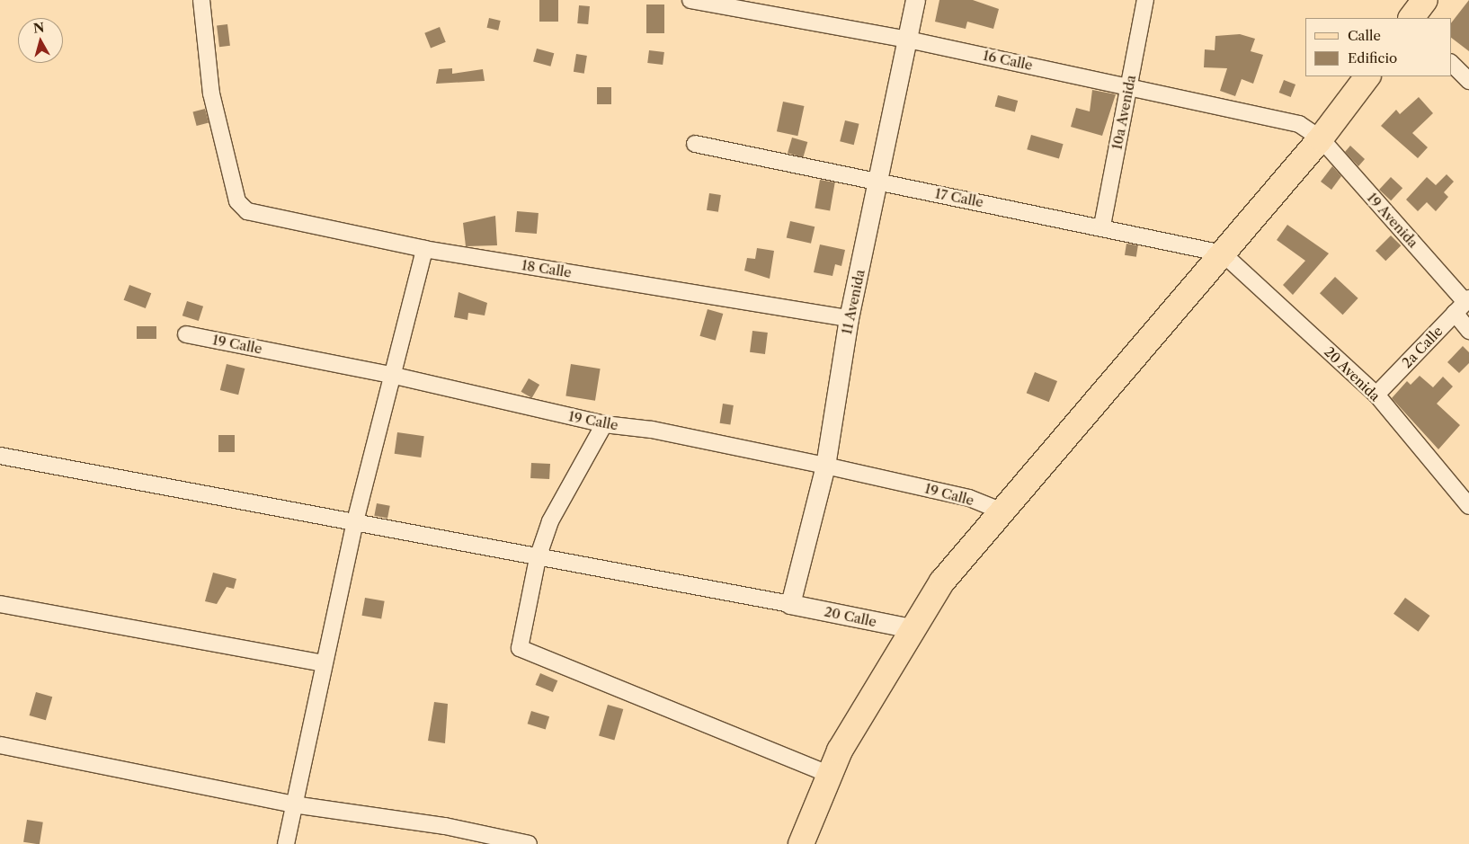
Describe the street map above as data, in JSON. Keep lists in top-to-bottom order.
{
  "streets": {
    "street": [
      "16 Calle",
      "10a Avenida",
      "17 Calle",
      "19 Avenida",
      "18 Calle",
      "11 Avenida",
      "19 Calle",
      "2a Calle",
      "20 Avenida",
      "20 Calle"
    ]
  },
  "crossings": [
    ["16 Calle", "10a Avenida"],
    ["16 Calle", "19 Avenida"],
    ["16 Calle", "11 Avenida"],
    ["10a Avenida", "17 Calle"],
    ["17 Calle", "11 Avenida"],
    ["17 Calle", "20 Avenida"],
    ["19 Avenida", "2a Calle"],
    ["18 Calle", "11 Avenida"],
    ["11 Avenida", "19 Calle"],
    ["11 Avenida", "20 Calle"],
    ["2a Calle", "20 Avenida"]
  ],
  "legend": ["Calle", "Edificio"],
  "north": "top"
}
